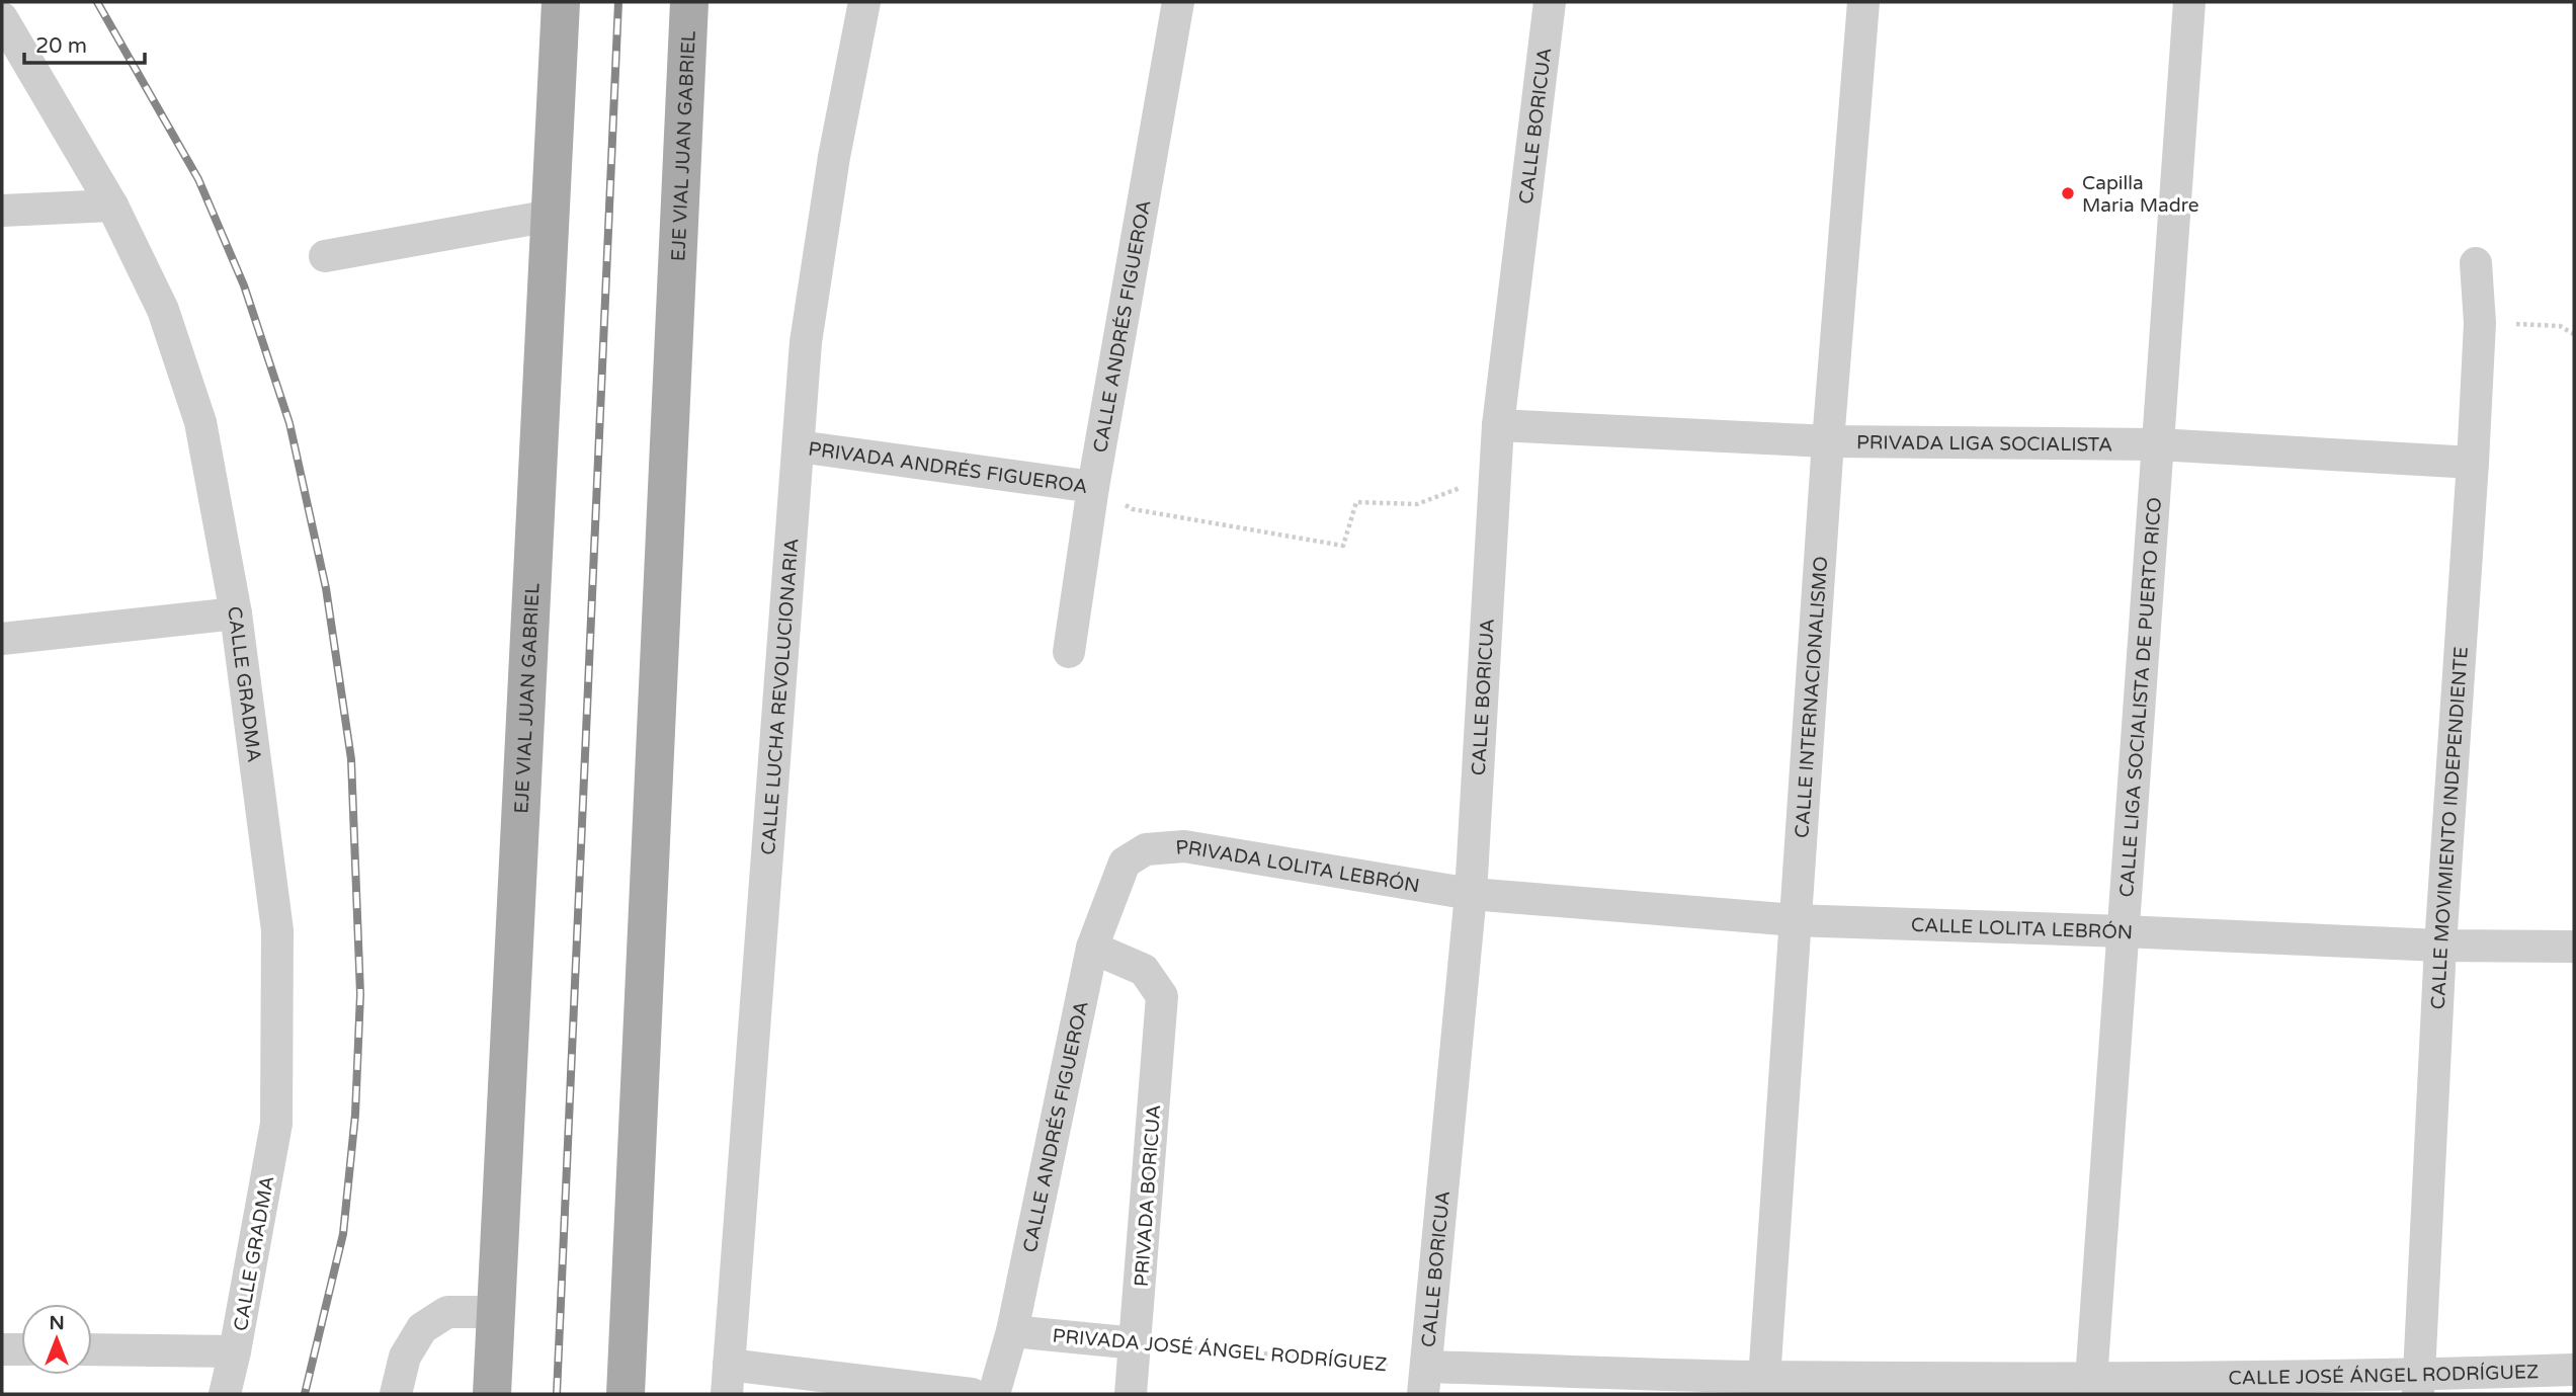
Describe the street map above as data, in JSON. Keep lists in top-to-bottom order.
{
  "streets": {
    "main road": ["EJE VIAL JUAN GABRIEL"],
    "street": [
      "CALLE BORICUA",
      "CALLE ANDRÉS FIGUEROA",
      "PRIVADA LIGA SOCIALISTA",
      "PRIVADA ANDRÉS FIGUEROA",
      "CALLE GRADMA",
      "CALLE LUCHA REVOLUCIONARIA",
      "CALLE INTERNACIONALISMO",
      "CALLE LIGA SOCIALISTA DE PUERTO RICO",
      "CALLE MOVIMIENTO INDEPENDIENTE",
      "PRIVADA LOLITA LEBRÓN",
      "CALLE LOLITA LEBRÓN",
      "PRIVADA BORICUA",
      "PRIVADA JOSÉ ÁNGEL RODRÍGUEZ",
      "CALLE JOSÉ ÁNGEL RODRÍGUEZ"
    ]
  },
  "crossings": [
    ["CALLE BORICUA", "PRIVADA LIGA SOCIALISTA"],
    ["CALLE BORICUA", "PRIVADA ANDRÉS FIGUEROA"],
    ["CALLE BORICUA", "PRIVADA LOLITA LEBRÓN"],
    ["CALLE BORICUA", "CALLE LOLITA LEBRÓN"],
    ["CALLE BORICUA", "PRIVADA JOSÉ ÁNGEL RODRÍGUEZ"],
    ["CALLE BORICUA", "CALLE JOSÉ ÁNGEL RODRÍGUEZ"],
    ["CALLE ANDRÉS FIGUEROA", "PRIVADA ANDRÉS FIGUEROA"],
    ["CALLE ANDRÉS FIGUEROA", "PRIVADA LOLITA LEBRÓN"],
    ["CALLE ANDRÉS FIGUEROA", "PRIVADA BORICUA"],
    ["CALLE ANDRÉS FIGUEROA", "PRIVADA JOSÉ ÁNGEL RODRÍGUEZ"],
    ["PRIVADA LIGA SOCIALISTA", "CALLE INTERNACIONALISMO"],
    ["PRIVADA LIGA SOCIALISTA", "CALLE LIGA SOCIALISTA DE PUERTO RICO"],
    ["PRIVADA LIGA SOCIALISTA", "CALLE MOVIMIENTO INDEPENDIENTE"],
    ["PRIVADA ANDRÉS FIGUEROA", "CALLE LUCHA REVOLUCIONARIA"],
    ["CALLE INTERNACIONALISMO", "CALLE LOLITA LEBRÓN"],
    ["CALLE INTERNACIONALISMO", "CALLE JOSÉ ÁNGEL RODRÍGUEZ"],
    ["CALLE LIGA SOCIALISTA DE PUERTO RICO", "CALLE LOLITA LEBRÓN"],
    ["CALLE LIGA SOCIALISTA DE PUERTO RICO", "CALLE JOSÉ ÁNGEL RODRÍGUEZ"],
    ["CALLE MOVIMIENTO INDEPENDIENTE", "CALLE LOLITA LEBRÓN"],
    ["CALLE MOVIMIENTO INDEPENDIENTE", "CALLE JOSÉ ÁNGEL RODRÍGUEZ"],
    ["PRIVADA LOLITA LEBRÓN", "CALLE LOLITA LEBRÓN"],
    ["PRIVADA BORICUA", "PRIVADA JOSÉ ÁNGEL RODRÍGUEZ"],
    ["PRIVADA JOSÉ ÁNGEL RODRÍGUEZ", "CALLE JOSÉ ÁNGEL RODRÍGUEZ"]
  ],
  "places": ["Capilla Maria Madre"],
  "scale_bar": "20 m",
  "north": "top"
}
